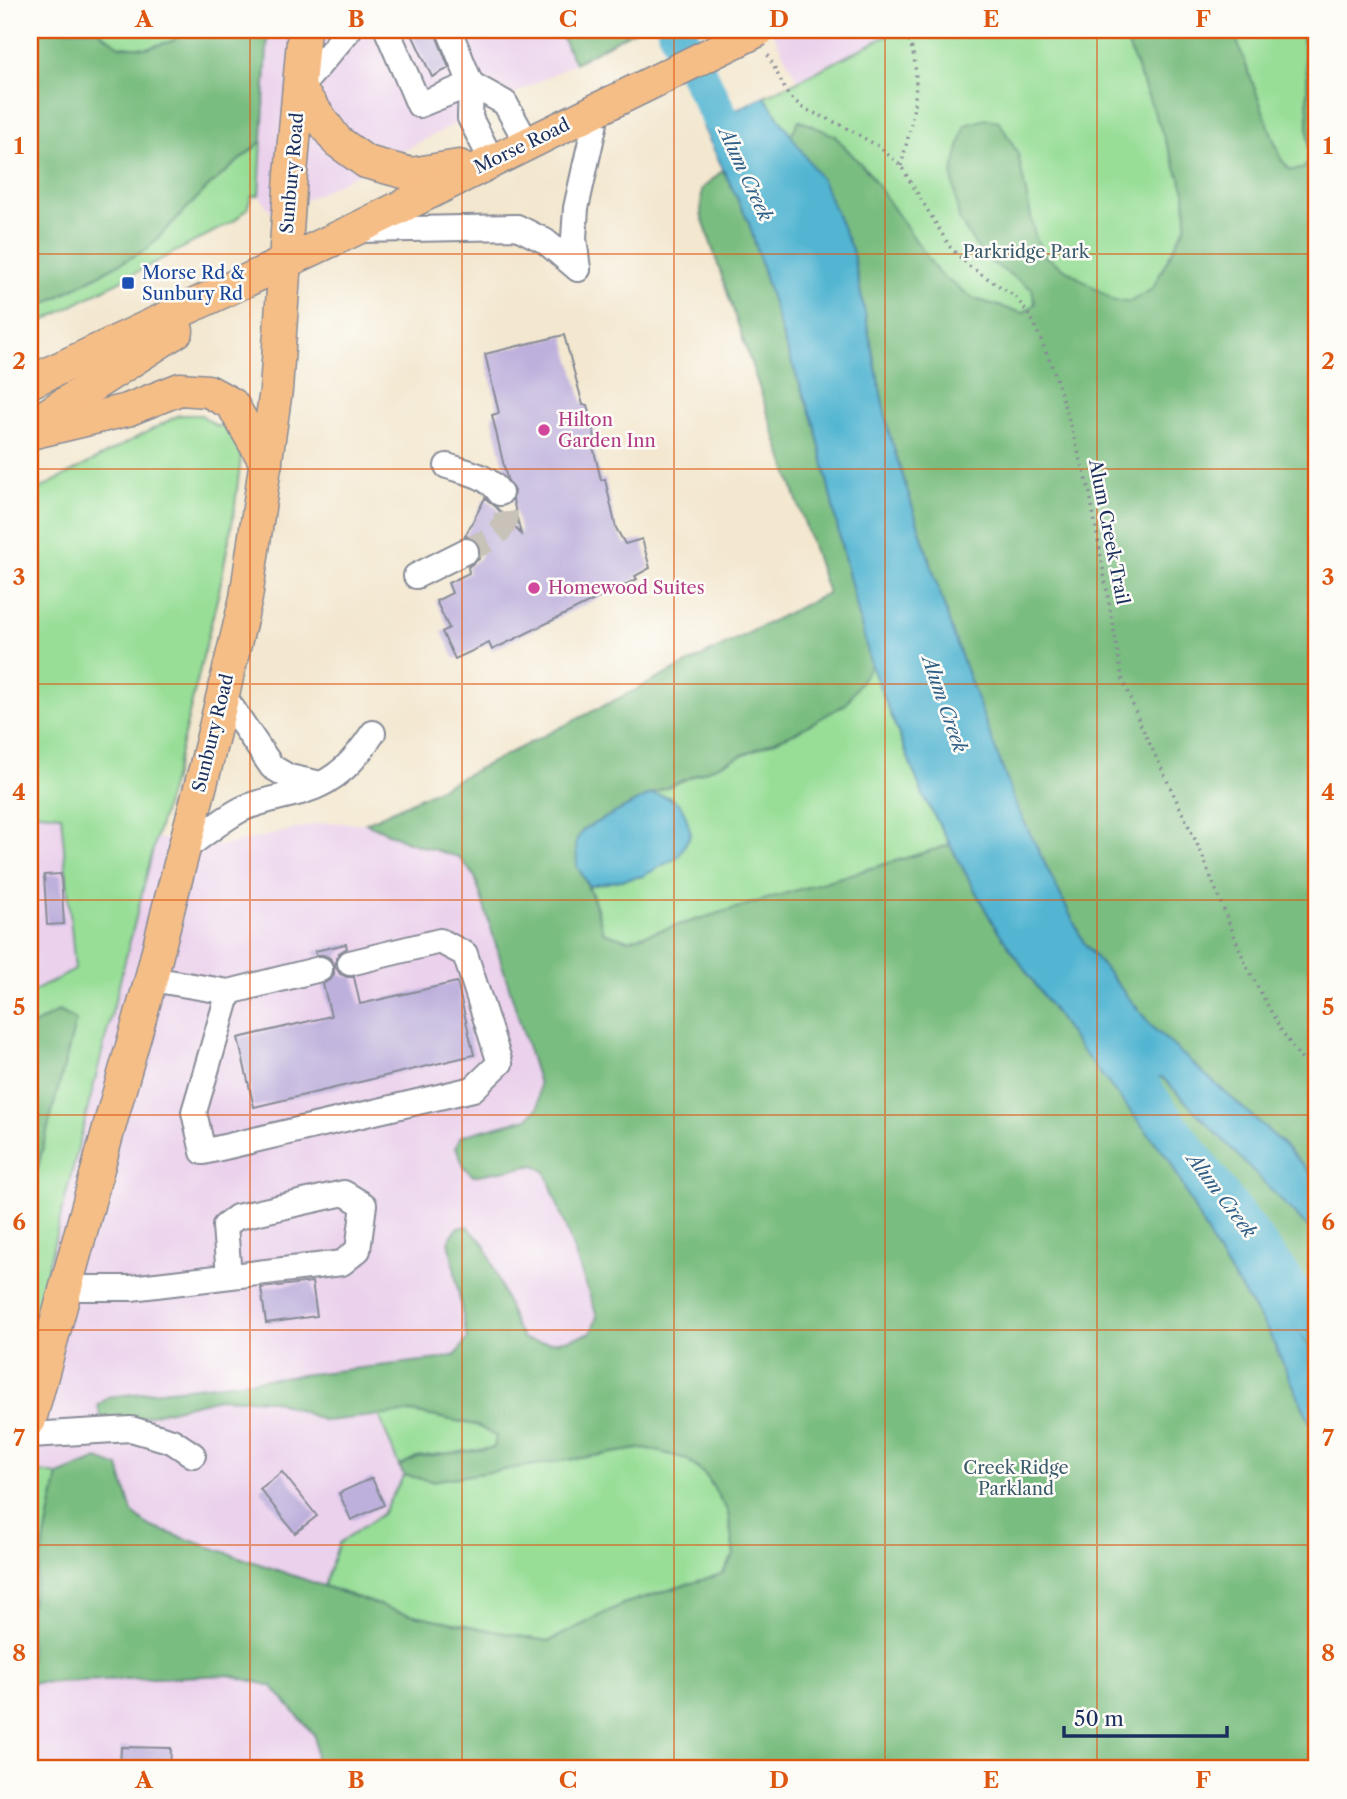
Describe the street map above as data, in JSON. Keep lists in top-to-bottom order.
{
  "streets": {
    "main road": ["Morse Road", "Sunbury Road"],
    "path": ["Alum Creek Trail"]
  },
  "crossings": [
    ["Morse Road", "Sunbury Road"],
    ["Morse Road", "Alum Creek Trail"]
  ],
  "water": ["Alum Creek"],
  "parks": ["Parkridge Park", "Creek Ridge Parkland"],
  "places": {
    "transit": ["Morse Rd & Sunbury Rd"],
    "other": ["Hilton Garden Inn", "Homewood Suites"]
  },
  "scale_bar": "50 m",
  "grid": {
    "columns": [
      "A",
      "B",
      "C",
      "D",
      "E",
      "F"
    ],
    "rows": [
      "1",
      "2",
      "3",
      "4",
      "5",
      "6",
      "7",
      "8"
    ]
  }
}
